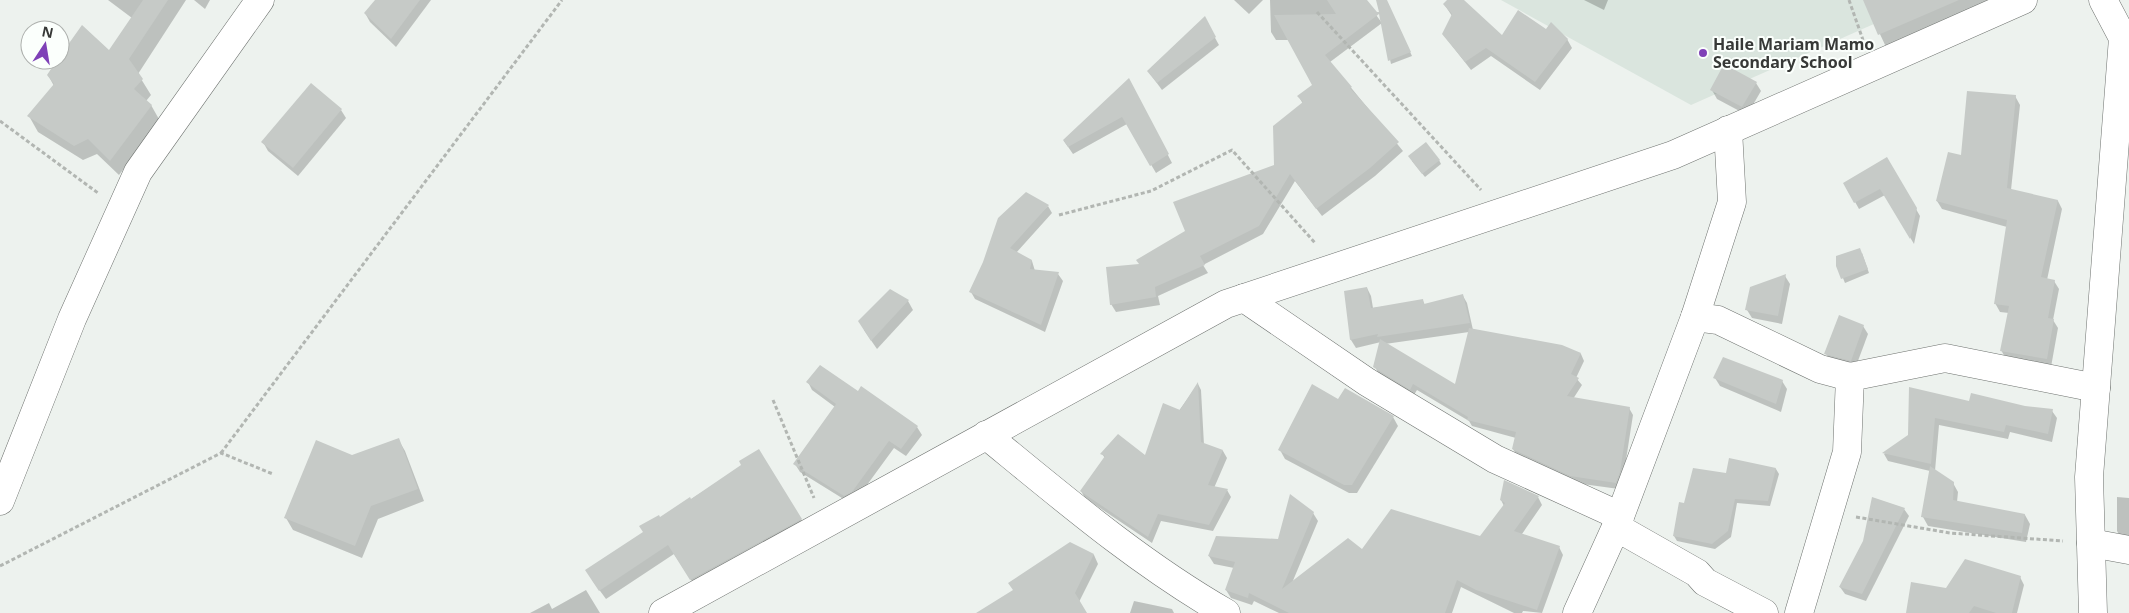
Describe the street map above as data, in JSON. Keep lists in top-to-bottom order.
{
  "places": ["Haile Mariam Mamo Secondary School"],
  "north": "top"
}
